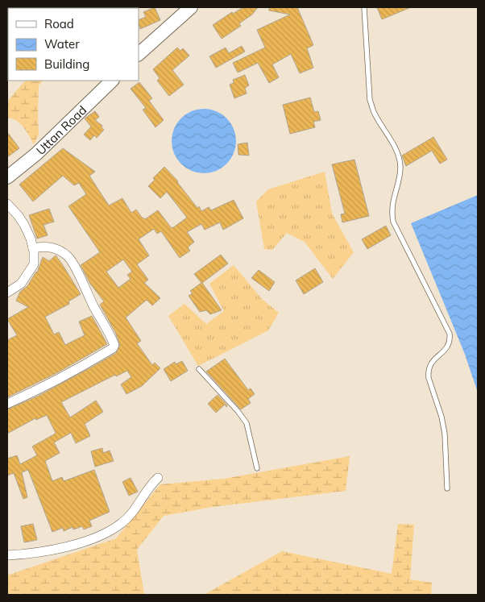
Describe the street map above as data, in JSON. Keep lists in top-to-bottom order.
{
  "streets": {
    "main road": ["Uttan Road"]
  },
  "legend": ["Road", "Water", "Building"]
}
